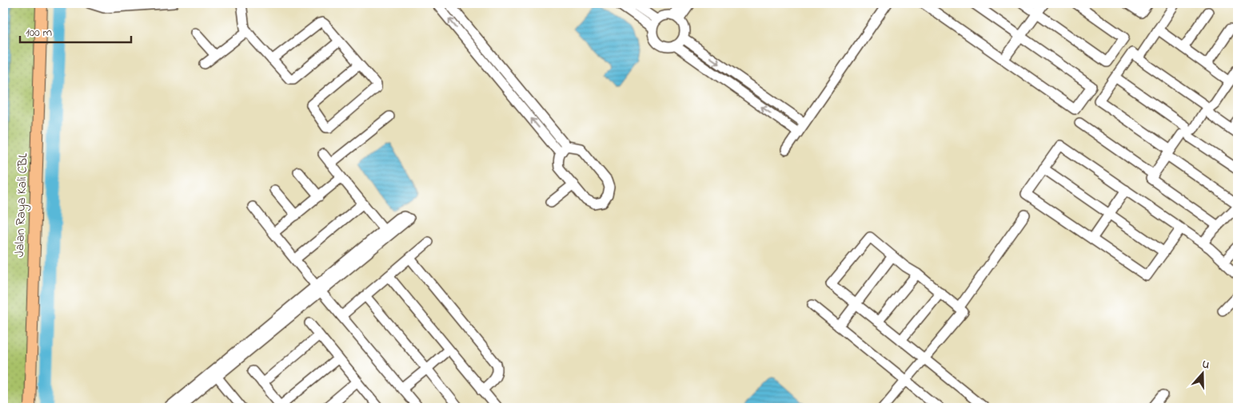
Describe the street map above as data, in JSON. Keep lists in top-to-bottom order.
{
  "streets": {
    "main road": ["Jalan Raya Kali CBL"]
  },
  "scale_bar": "100 m",
  "north": "top"
}
